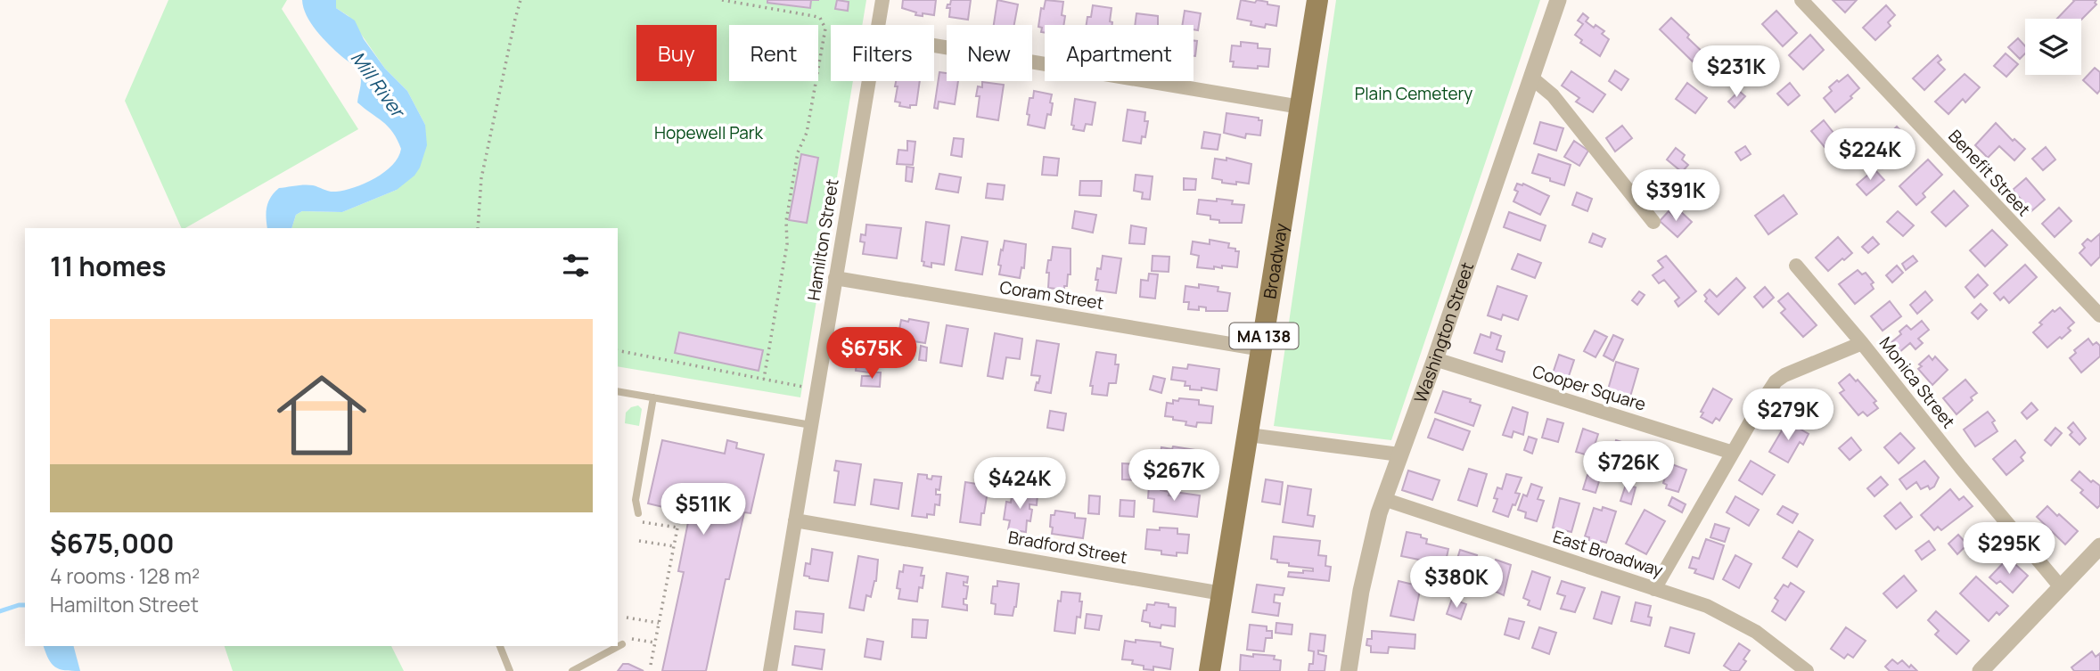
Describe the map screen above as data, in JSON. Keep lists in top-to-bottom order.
{
  "streets": {
    "main road": ["Broadway", "MA 138"],
    "street": [
      "Benefit Street",
      "Hamilton Street",
      "Coram Street",
      "Washington Street",
      "Monica Street",
      "Cooper Square",
      "Bradford Street",
      "East Broadway"
    ]
  },
  "crossings": [
    ["Hamilton Street", "Coram Street"],
    ["Hamilton Street", "Bradford Street"],
    ["Broadway", "Coram Street"],
    ["Broadway", "Bradford Street"],
    ["Washington Street", "Cooper Square"],
    ["Washington Street", "East Broadway"],
    ["Monica Street", "Cooper Square"],
    ["Monica Street", "East Broadway"]
  ],
  "water": ["Mill River"],
  "parks": ["Plain Cemetery", "Hopewell Park"],
  "page": {
    "chip": [
      "Buy",
      "Rent",
      "Filters",
      "New",
      "Apartment"
    ],
    "price": [
      "$231K",
      "$224K",
      "$391K",
      "$675K",
      "$279K",
      "$726K",
      "$267K",
      "$424K",
      "$511K",
      "$295K",
      "$380K"
    ],
    "heading": "11 homes",
    "list": [
      {
        "name": "$675,000",
        "note": "4 rooms · 128 m² · Hamilton Street"
      }
    ]
  }
}
